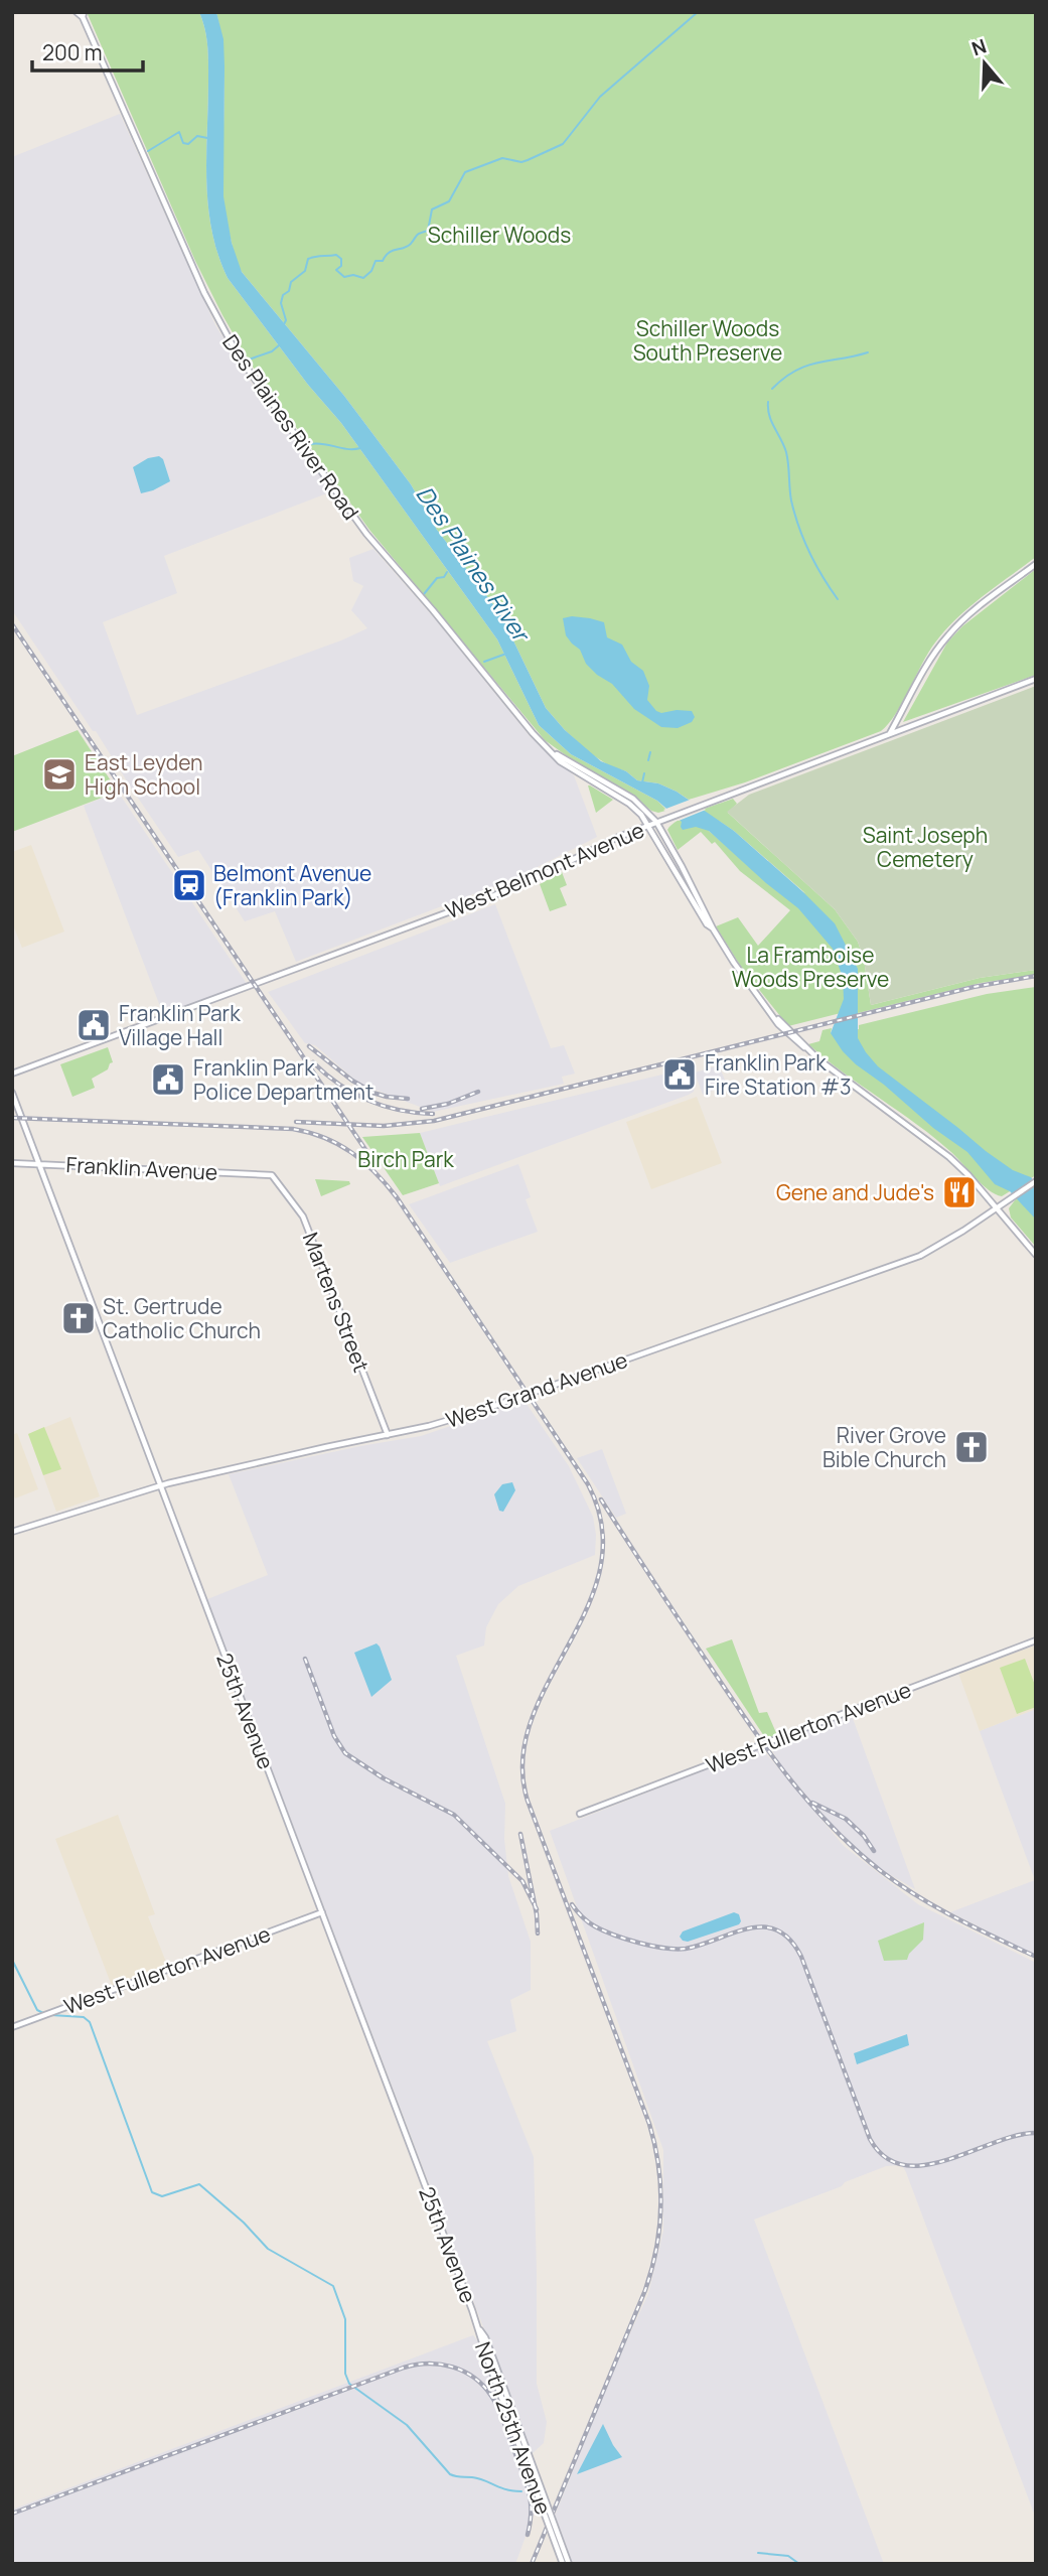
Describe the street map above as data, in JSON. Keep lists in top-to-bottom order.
{
  "streets": {
    "main road": [
      "Des Plaines River Road",
      "West Belmont Avenue",
      "Franklin Avenue",
      "Martens Street",
      "West Grand Avenue",
      "25th Avenue",
      "West Fullerton Avenue",
      "North 25th Avenue"
    ]
  },
  "crossings": [
    ["Des Plaines River Road", "West Belmont Avenue"],
    ["Des Plaines River Road", "West Grand Avenue"],
    ["Franklin Avenue", "Martens Street"],
    ["Franklin Avenue", "25th Avenue"],
    ["Martens Street", "West Grand Avenue"],
    ["West Grand Avenue", "25th Avenue"],
    ["25th Avenue", "West Fullerton Avenue"],
    ["25th Avenue", "North 25th Avenue"]
  ],
  "water": ["Des Plaines River"],
  "parks": [
    "Schiller Woods",
    "Schiller Woods South Preserve",
    "Saint Joseph Cemetery",
    "La Framboise Woods Preserve",
    "Birch Park"
  ],
  "places": {
    "school or university": ["East Leyden High School"],
    "station": ["Belmont Avenue (Franklin Park)"],
    "public building": ["Franklin Park Village Hall", "Franklin Park Fire Station #3", "Franklin Park Police Department"],
    "restaurant": ["Gene and Jude's"],
    "church": ["St. Gertrude Catholic Church", "River Grove Bible Church"]
  },
  "scale_bar": "200 m",
  "north": "top"
}
